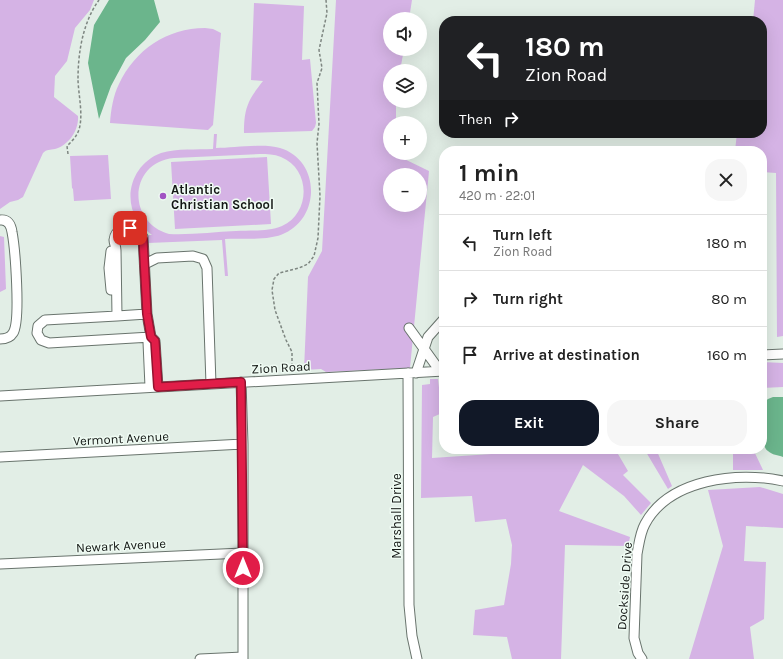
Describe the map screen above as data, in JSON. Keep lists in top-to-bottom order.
{
  "streets": {
    "street": [
      "Zion Road",
      "Vermont Avenue",
      "Marshall Drive",
      "Newark Avenue",
      "Dockside Drive"
    ]
  },
  "crossings": [
    ["Zion Road", "Marshall Drive"]
  ],
  "places": ["Atlantic Christian School"],
  "page": {
    "map_buttons": ["+", "−"],
    "turn": ["180 m", "Zion Road"],
    "then": "Then",
    "heading": ["1 min", "420 m · 22:01"],
    "list": [
      {
        "name": "Turn left",
        "note": "Zion Road",
        "value": "180 m"
      },
      {
        "name": "Turn right",
        "value": "80 m"
      },
      {
        "name": "Arrive at destination",
        "value": "160 m"
      }
    ],
    "buttons": ["Exit", "Share"]
  }
}
